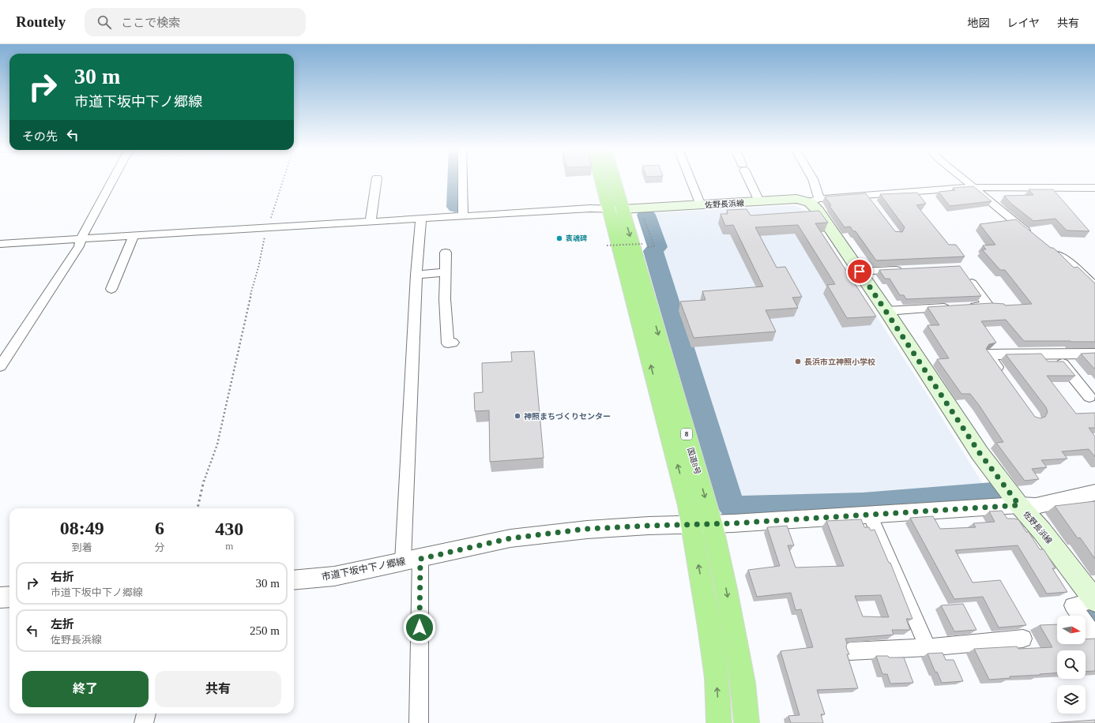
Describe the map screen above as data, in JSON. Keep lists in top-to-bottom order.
{
  "streets": {
    "highway": ["8", "国道8号"],
    "main road": ["佐野長浜線"],
    "street": ["市道下坂中下ノ郷線"]
  },
  "crossings": [
    ["佐野長浜線", "国道8号"],
    ["佐野長浜線", "市道下坂中下ノ郷線"],
    ["国道8号", "市道下坂中下ノ郷線"]
  ],
  "places": ["衷魂碑", "長浜市立神照小学校", "神照まちづくりセンター"],
  "north": "right",
  "page": {
    "header": "Routely",
    "search": "ここで検索",
    "nav": ["地図", "レイヤ", "共有"],
    "turn": ["30 m", "市道下坂中下ノ郷線"],
    "then": "その先",
    "eta": [
      "08:49",
      "到着",
      "6",
      "分",
      "430",
      "m"
    ],
    "list": [
      {
        "name": "右折",
        "note": "市道下坂中下ノ郷線",
        "value": "30 m"
      },
      {
        "name": "左折",
        "note": "佐野長浜線",
        "value": "250 m"
      }
    ],
    "buttons": ["終了", "共有"]
  }
}
